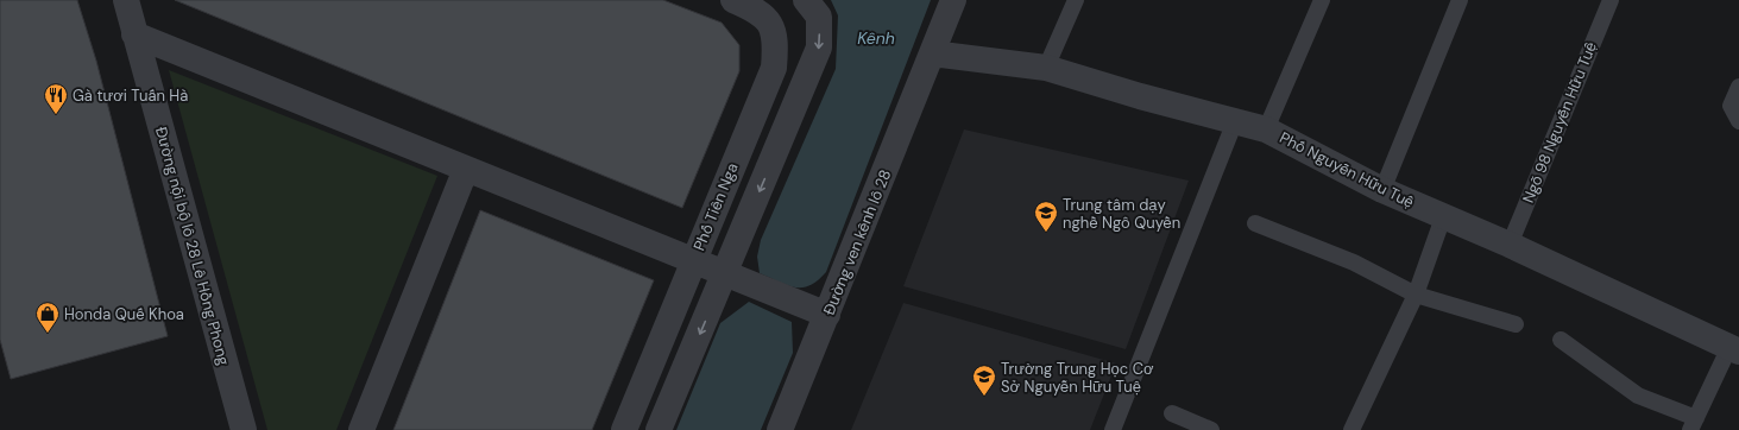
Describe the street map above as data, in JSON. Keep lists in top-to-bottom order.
{
  "streets": {
    "street": [
      "Phố Nguyễn Hữu Tuệ",
      "Phố Tiên Nga",
      "Đường ven kênh lô 28",
      "Đường nội bộ lô 28 Lê Hồng Phong"
    ],
    "lane": ["Ngõ 98 Nguyễn Hữu Tuệ"]
  },
  "crossings": [
    ["Ngõ 98 Nguyễn Hữu Tuệ", "Phố Nguyễn Hữu Tuệ"],
    ["Phố Nguyễn Hữu Tuệ", "Đường ven kênh lô 28"]
  ],
  "water": ["Kênh"],
  "places": {
    "restaurant": ["Gà tươi Tuấn Hà"],
    "school or university": ["Trung tâm dạy nghề Ngô Quyền", "Trường Trung Học Cơ Sở Nguyễn Hữu Tuệ"],
    "shop": ["Honda Quế Khoa"]
  }
}
